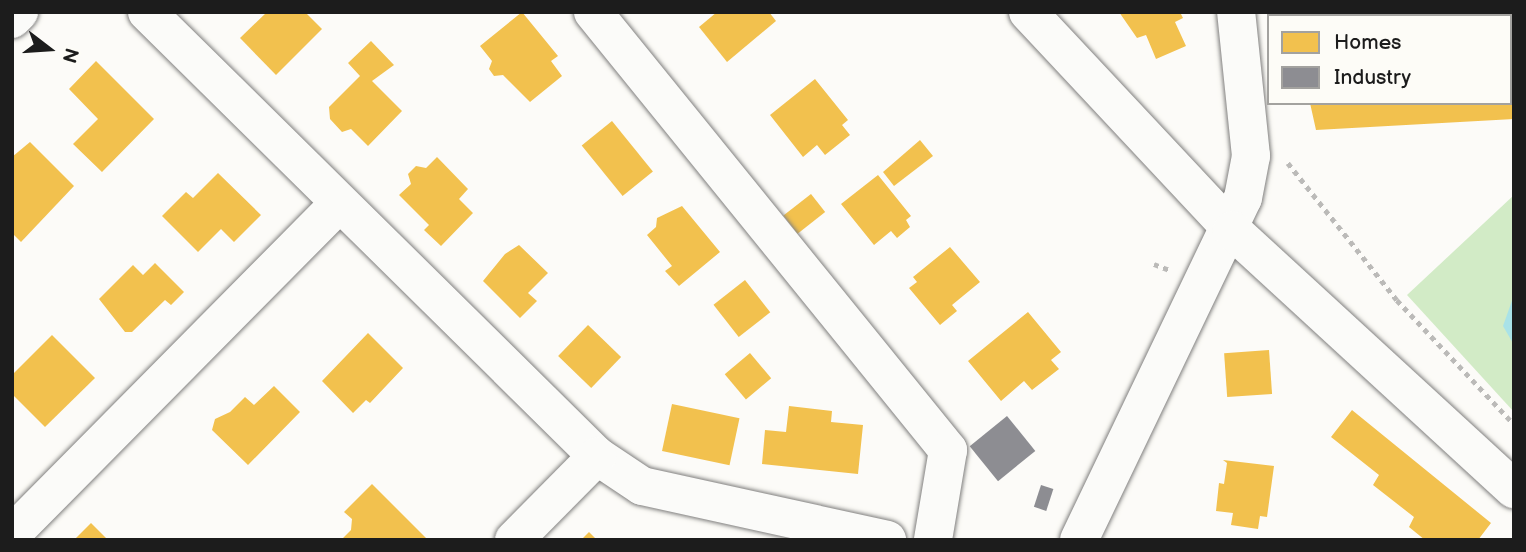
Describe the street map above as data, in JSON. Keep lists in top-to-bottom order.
{
  "legend": ["Homes", "Industry"],
  "north": "right"
}
